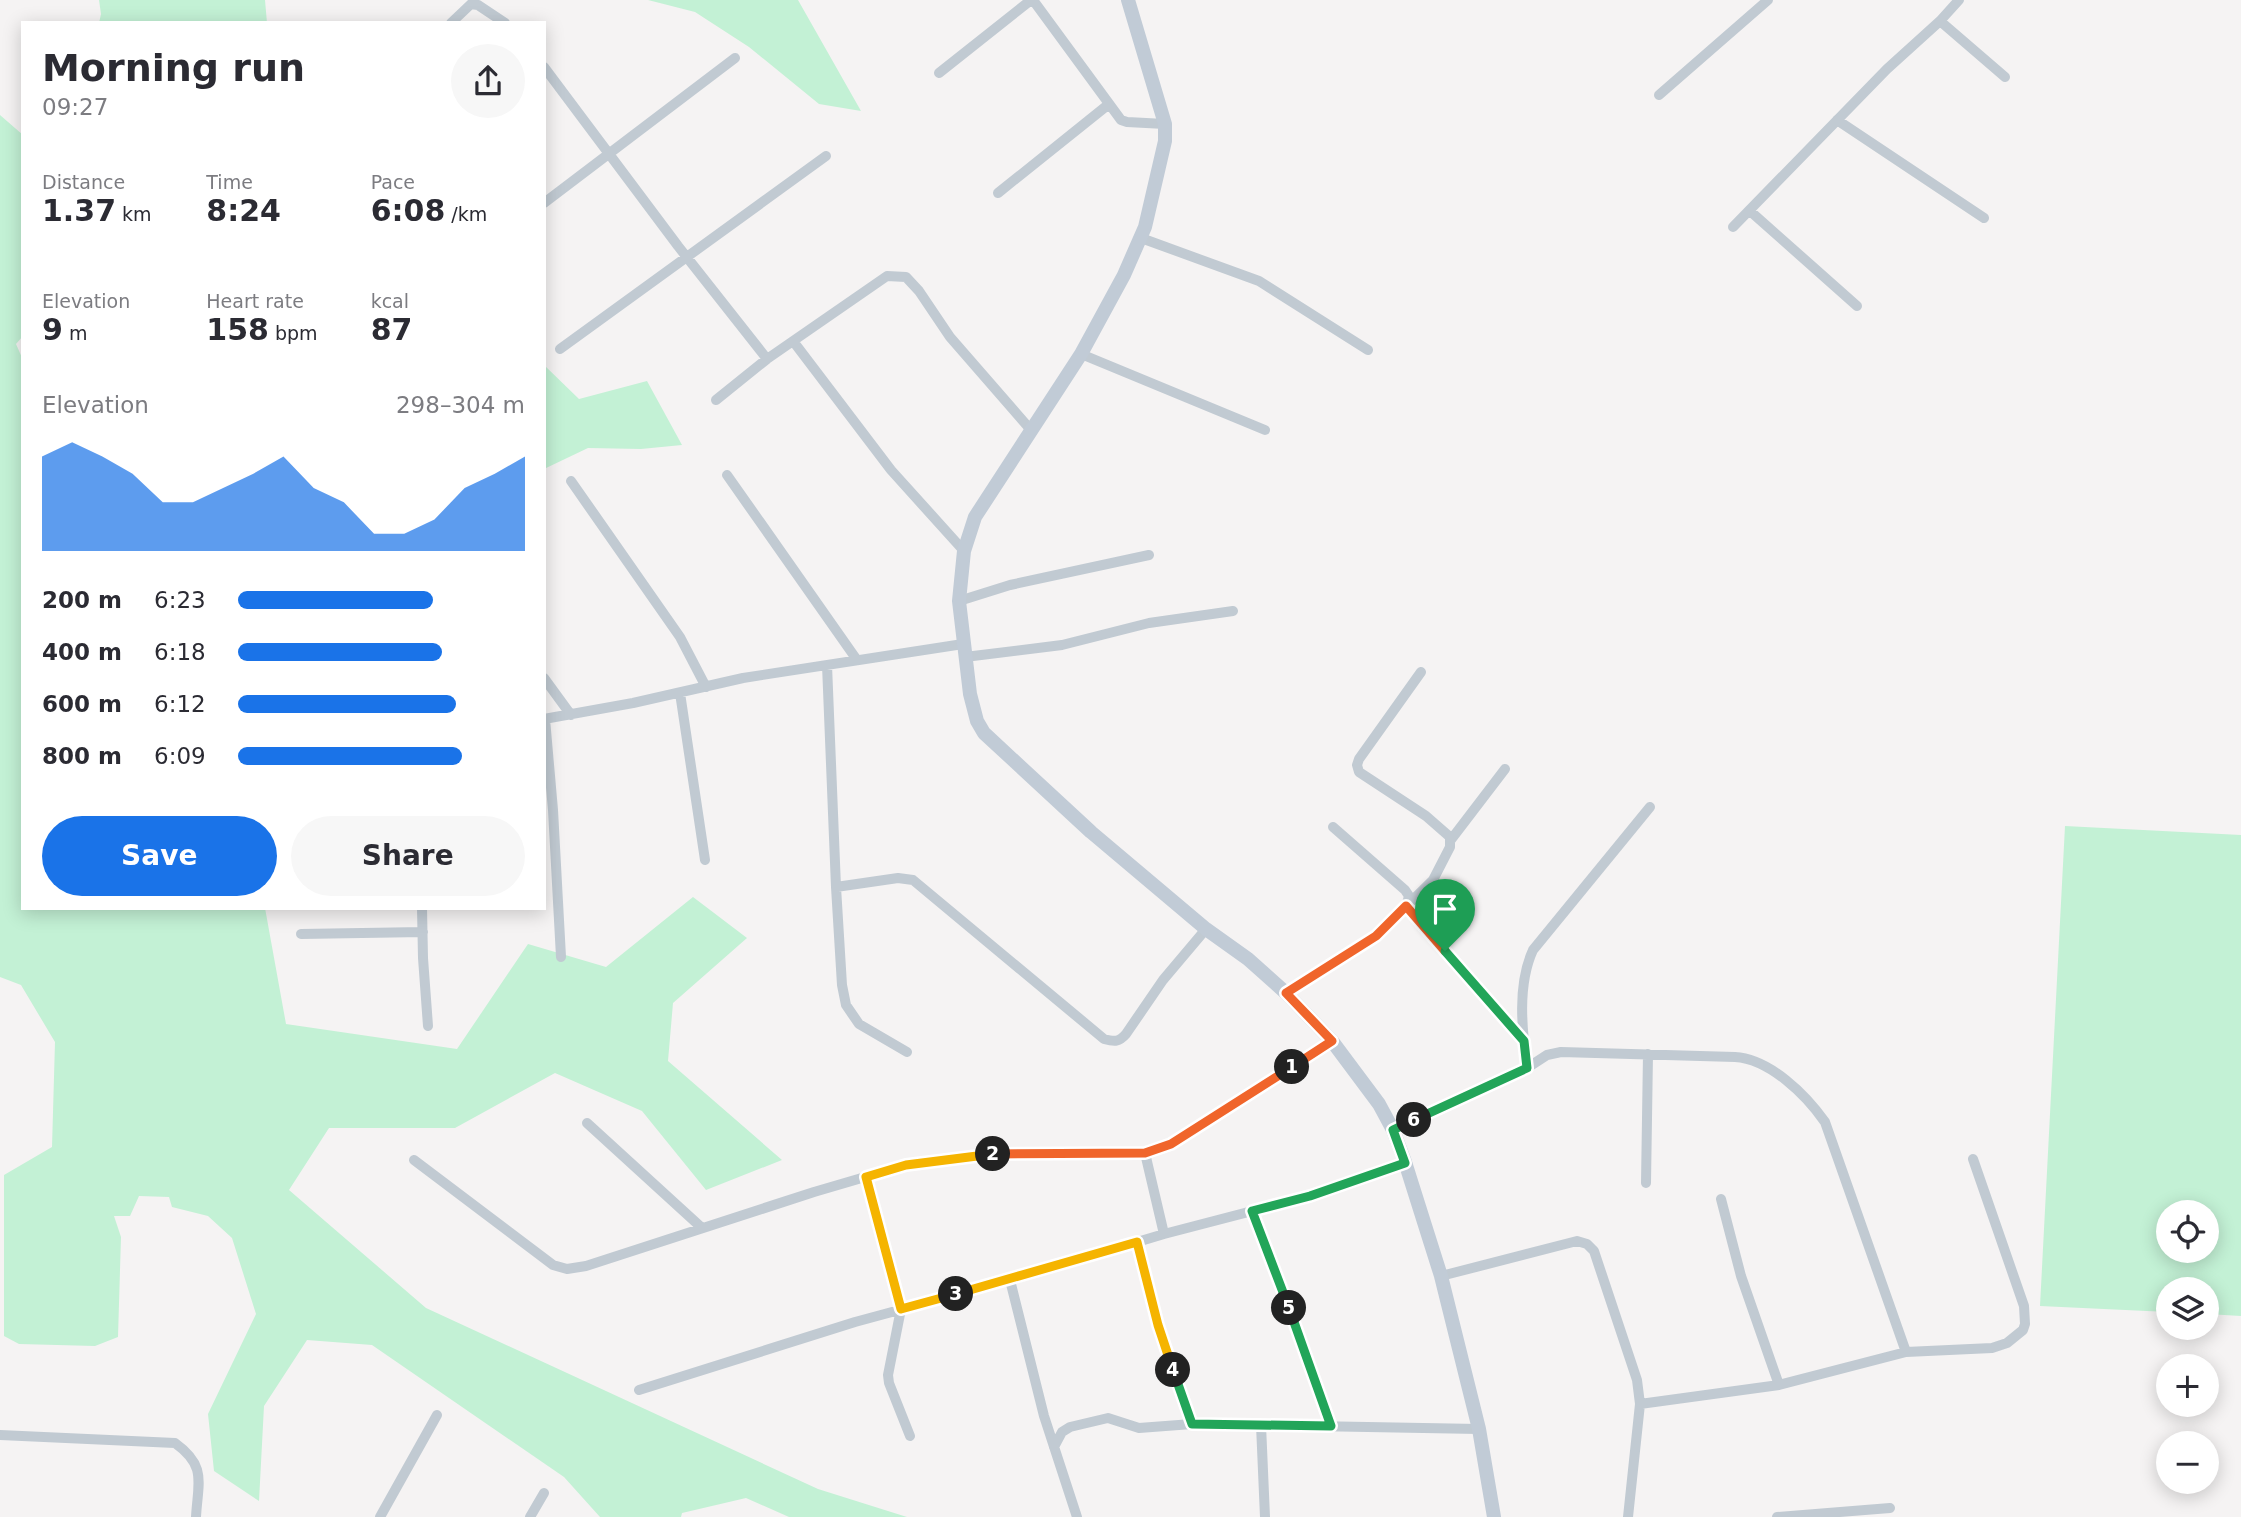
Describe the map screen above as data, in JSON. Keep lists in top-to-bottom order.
{
  "page": {
    "heading": ["Morning run", "09:27"],
    "stats": [
      ["Distance", "1.37 km"],
      ["Time", "8:24"],
      ["Pace", "6:08 /km"],
      ["Elevation", "9 m"],
      ["Heart rate", "158 bpm"],
      ["kcal", "87"]
    ],
    "chart": ["Elevation", "298–304 m"],
    "list": [
      {
        "name": "200 m",
        "note": "6:23"
      },
      {
        "name": "400 m",
        "note": "6:18"
      },
      {
        "name": "600 m",
        "note": "6:12"
      },
      {
        "name": "800 m",
        "note": "6:09"
      }
    ],
    "buttons": ["Save", "Share"],
    "pins": [
      "1",
      "6",
      "2",
      "3",
      "5",
      "4"
    ],
    "map_buttons": ["+", "−"]
  }
}
